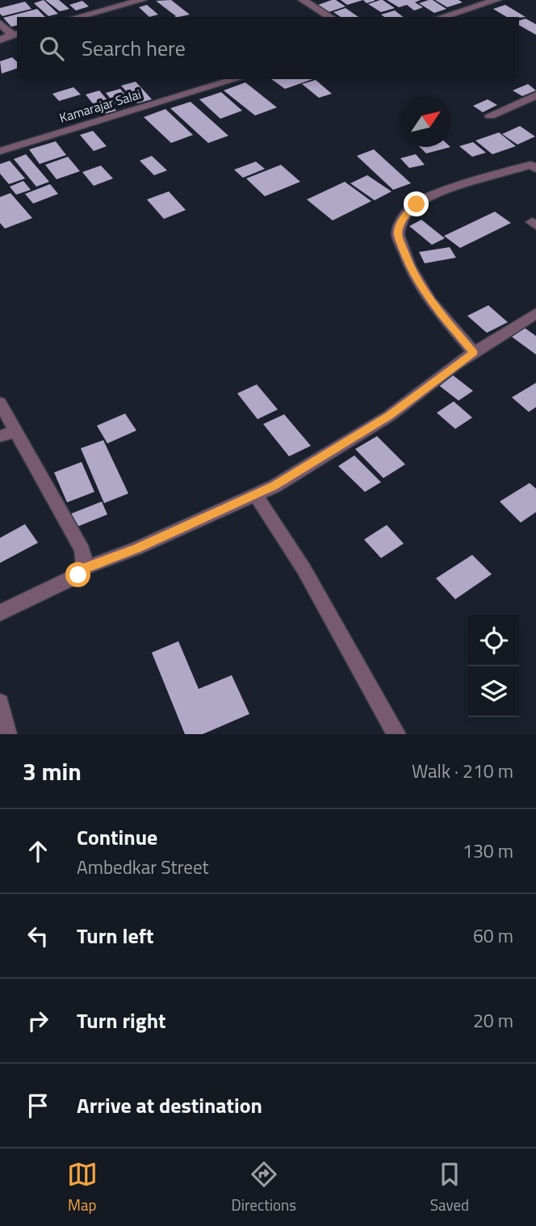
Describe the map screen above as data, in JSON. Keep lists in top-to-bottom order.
{
  "streets": {
    "street": ["Kamarajar Salai"]
  },
  "north": "top right",
  "page": {
    "search": "Search here",
    "heading": ["3 min", "Walk · 210 m"],
    "list": [
      ["Continue", "Ambedkar Street", "130 m"],
      ["Turn left", "60 m"],
      ["Turn right", "20 m"],
      "Arrive at destination"
    ],
    "nav": ["Map", "Directions", "Saved"]
  }
}
